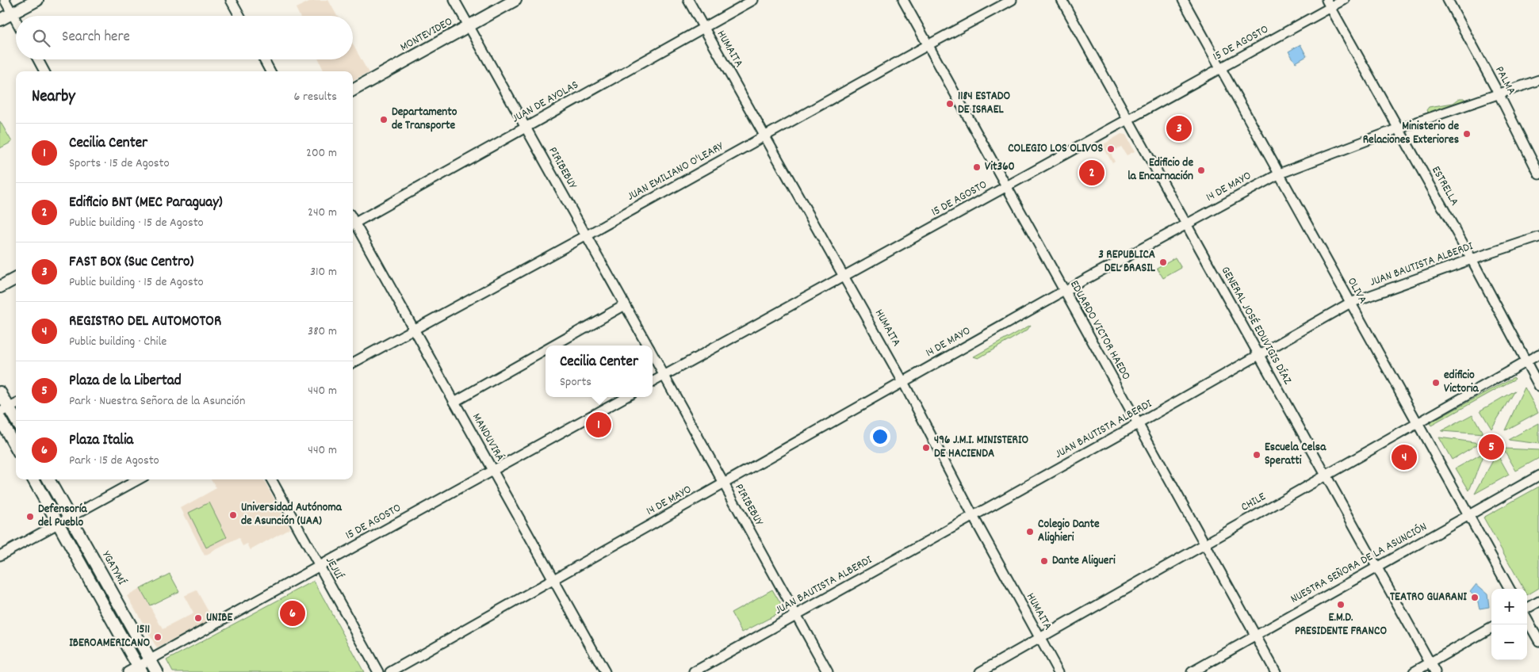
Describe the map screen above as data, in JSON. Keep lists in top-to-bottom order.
{
  "streets": {
    "main road": ["MONTEVIDEO", "YGATYMÍ"],
    "street": [
      "15 DE AGOSTO",
      "HUMAITA",
      "PALMA",
      "JUAN DE AYOLAS",
      "PIRIBEBUY",
      "JUAN EMILIANO O'LEARY",
      "ESTRELLA",
      "14 DE MAYO",
      "JUAN BAUTISTA ALBERDI",
      "OLIVA",
      "GENERAL JOSÉ EDUVIGIS DÍAZ",
      "EDUARDO VICTOR HAEDO",
      "MANDUVIRÁ",
      "CHILE",
      "NUESTRA SEÑORA DE LA ASUNCIÓN",
      "JEJUÍ"
    ]
  },
  "crossings": [
    ["MONTEVIDEO", "PIRIBEBUY"],
    ["15 DE AGOSTO", "HUMAITA"],
    ["15 DE AGOSTO", "PIRIBEBUY"],
    ["15 DE AGOSTO", "ESTRELLA"],
    ["15 DE AGOSTO", "OLIVA"],
    ["15 DE AGOSTO", "GENERAL JOSÉ EDUVIGIS DÍAZ"],
    ["15 DE AGOSTO", "EDUARDO VICTOR HAEDO"],
    ["15 DE AGOSTO", "MANDUVIRÁ"],
    ["15 DE AGOSTO", "YGATYMÍ"],
    ["15 DE AGOSTO", "JEJUÍ"],
    ["HUMAITA", "JUAN DE AYOLAS"],
    ["HUMAITA", "JUAN EMILIANO O'LEARY"],
    ["HUMAITA", "14 DE MAYO"],
    ["HUMAITA", "JUAN BAUTISTA ALBERDI"],
    ["HUMAITA", "CHILE"],
    ["PALMA", "14 DE MAYO"],
    ["JUAN DE AYOLAS", "PIRIBEBUY"],
    ["PIRIBEBUY", "JUAN EMILIANO O'LEARY"],
    ["PIRIBEBUY", "14 DE MAYO"],
    ["PIRIBEBUY", "JUAN BAUTISTA ALBERDI"],
    ["JUAN EMILIANO O'LEARY", "EDUARDO VICTOR HAEDO"],
    ["JUAN EMILIANO O'LEARY", "MANDUVIRÁ"],
    ["ESTRELLA", "14 DE MAYO"],
    ["ESTRELLA", "JUAN BAUTISTA ALBERDI"],
    ["ESTRELLA", "CHILE"],
    ["14 DE MAYO", "OLIVA"],
    ["14 DE MAYO", "GENERAL JOSÉ EDUVIGIS DÍAZ"],
    ["14 DE MAYO", "EDUARDO VICTOR HAEDO"],
    ["14 DE MAYO", "MANDUVIRÁ"],
    ["JUAN BAUTISTA ALBERDI", "OLIVA"],
    ["JUAN BAUTISTA ALBERDI", "GENERAL JOSÉ EDUVIGIS DÍAZ"],
    ["JUAN BAUTISTA ALBERDI", "EDUARDO VICTOR HAEDO"],
    ["OLIVA", "CHILE"],
    ["OLIVA", "NUESTRA SEÑORA DE LA ASUNCIÓN"],
    ["GENERAL JOSÉ EDUVIGIS DÍAZ", "CHILE"],
    ["GENERAL JOSÉ EDUVIGIS DÍAZ", "NUESTRA SEÑORA DE LA ASUNCIÓN"],
    ["EDUARDO VICTOR HAEDO", "CHILE"],
    ["EDUARDO VICTOR HAEDO", "NUESTRA SEÑORA DE LA ASUNCIÓN"]
  ],
  "places": [
    "1184 ESTADO DE ISRAEL",
    "Departamento de Transporte",
    "Ministerio de Relaciones Exteriores",
    "COLEGIO LOS OLIVOS",
    "Vit360",
    "Edificio de la Encarnación",
    "3 REPUBLICA DEL BRASIL",
    "edificio Victoria",
    "496 J.M.I. MINISTERIO DE HACIENDA",
    "Escuela Celsa Speratti",
    "Universidad Autónoma de Asunción (UAA)",
    "Defensoría del Pueblo",
    "Colegio Dante Alighieri",
    "Dante Aligueri",
    "TEATRO GUARANI",
    "E.M.D. PRESIDENTE FRANCO",
    "UNIBE",
    "1511 IBEROAMERICANO"
  ],
  "page": {
    "search": "Search here",
    "heading": ["Nearby", "6 results"],
    "pins": [
      "3",
      "2",
      "1",
      "5",
      "4",
      "6"
    ],
    "list": [
      {
        "mark": "1",
        "name": "Cecilia Center",
        "note": "Sports · 15 de Agosto",
        "value": "200 m"
      },
      {
        "mark": "2",
        "name": "Edificio BNT (MEC Paraguay)",
        "note": "Public building · 15 de Agosto",
        "value": "240 m"
      },
      {
        "mark": "3",
        "name": "FAST BOX (Suc Centro)",
        "note": "Public building · 15 de Agosto",
        "value": "310 m"
      },
      {
        "mark": "4",
        "name": "REGISTRO DEL AUTOMOTOR",
        "note": "Public building · Chile",
        "value": "380 m"
      },
      {
        "mark": "5",
        "name": "Plaza de la Libertad",
        "note": "Park · Nuestra Señora de la Asunción",
        "value": "440 m"
      },
      {
        "mark": "6",
        "name": "Plaza Italia",
        "note": "Park · 15 de Agosto",
        "value": "440 m"
      }
    ],
    "popup": ["Cecilia Center", "Sports"],
    "map_buttons": ["+", "−"]
  }
}
